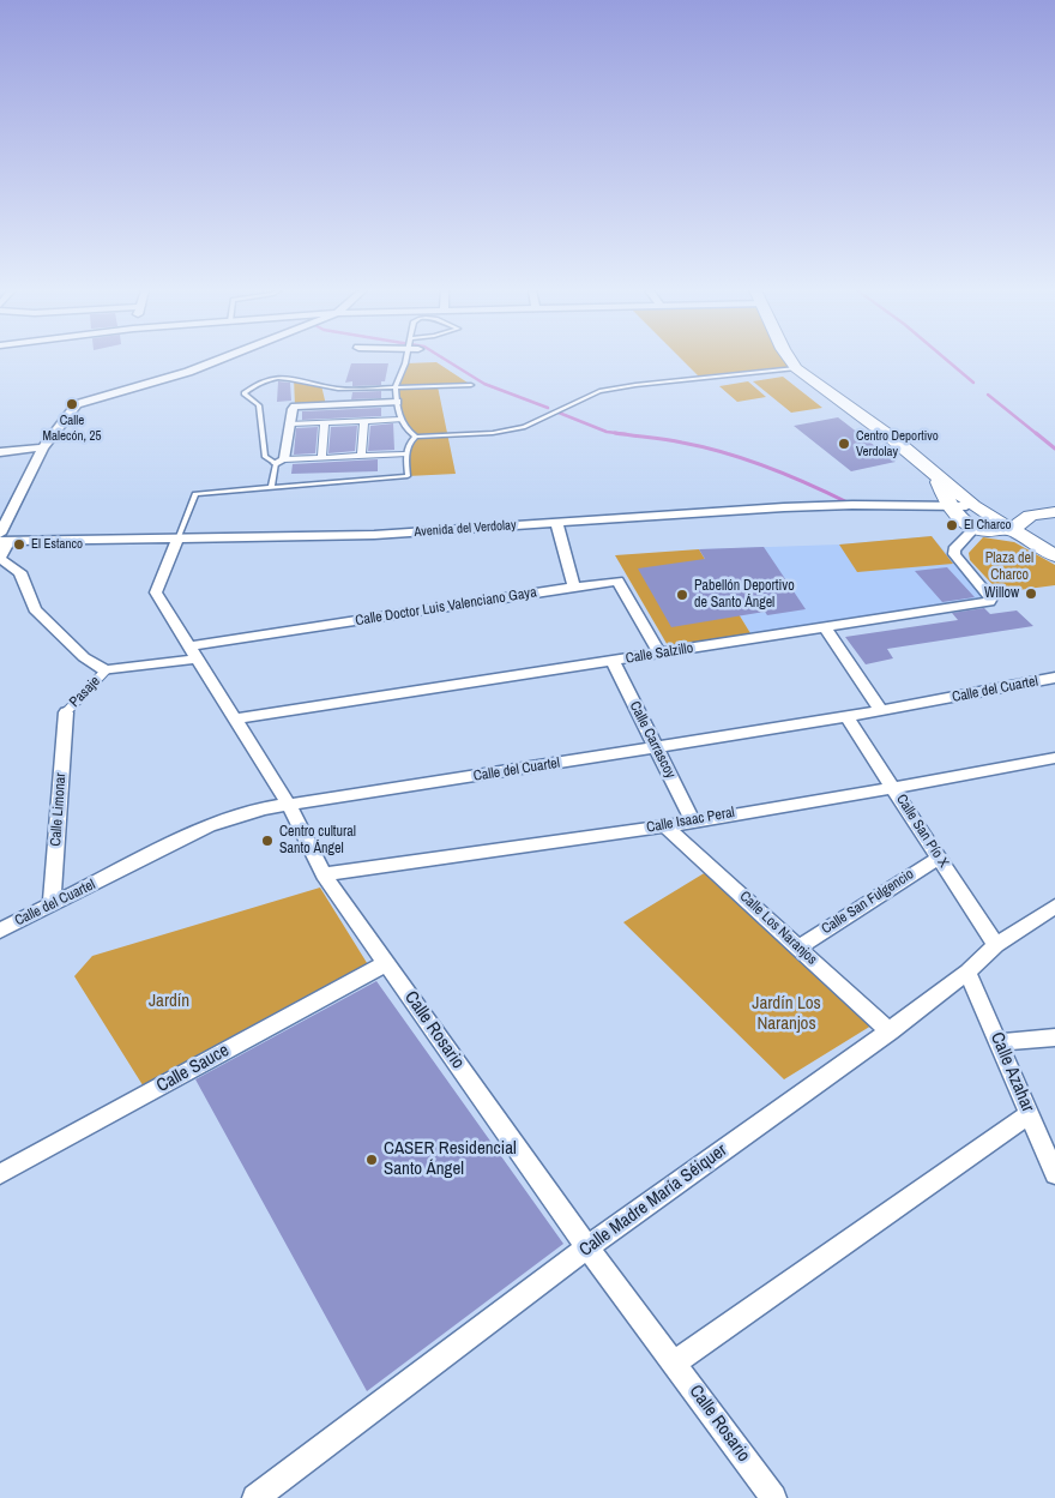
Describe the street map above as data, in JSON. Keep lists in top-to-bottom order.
{
  "streets": {
    "street": [
      "Avenida del Verdolay",
      "Calle Doctor Luis Valenciano Gaya",
      "Calle Salzillo",
      "Calle del Cuartel",
      "Pasaje",
      "Calle Carrascoy",
      "Calle Limonar",
      "Calle Isaac Peral",
      "Calle San Pío X",
      "Calle San Fulgencio",
      "Calle Los Naranjos",
      "Calle Rosario",
      "Calle Sauce",
      "Calle Azahar",
      "Calle Madre María Séiquer"
    ]
  },
  "crossings": [
    ["Avenida del Verdolay", "Calle Rosario"],
    ["Calle Doctor Luis Valenciano Gaya", "Calle Salzillo"],
    ["Calle Doctor Luis Valenciano Gaya", "Pasaje"],
    ["Calle Doctor Luis Valenciano Gaya", "Calle Rosario"],
    ["Calle Salzillo", "Calle Carrascoy"],
    ["Calle Salzillo", "Calle Rosario"],
    ["Calle del Cuartel", "Calle Carrascoy"],
    ["Calle del Cuartel", "Calle Limonar"],
    ["Calle del Cuartel", "Calle San Pío X"],
    ["Calle del Cuartel", "Calle Rosario"],
    ["Pasaje", "Calle Limonar"],
    ["Calle Carrascoy", "Calle Isaac Peral"],
    ["Calle Isaac Peral", "Calle San Pío X"],
    ["Calle Isaac Peral", "Calle Los Naranjos"],
    ["Calle Isaac Peral", "Calle Rosario"],
    ["Calle San Pío X", "Calle San Fulgencio"],
    ["Calle San Pío X", "Calle Madre María Séiquer"],
    ["Calle San Fulgencio", "Calle Los Naranjos"],
    ["Calle Los Naranjos", "Calle Madre María Séiquer"],
    ["Calle Rosario", "Calle Sauce"],
    ["Calle Rosario", "Calle Madre María Séiquer"],
    ["Calle Azahar", "Calle Madre María Séiquer"]
  ],
  "parks": ["Plaza del Charco", "Jardín", "Jardín Los Naranjos"],
  "places": [
    "Calle Malecón, 25",
    "Centro Deportivo Verdolay",
    "El Charco",
    "El Estanco",
    "Willow",
    "Pabellón Deportivo de Santo Ángel",
    "Centro cultural Santo Ángel",
    "CASER Residencial Santo Ángel"
  ]
}
